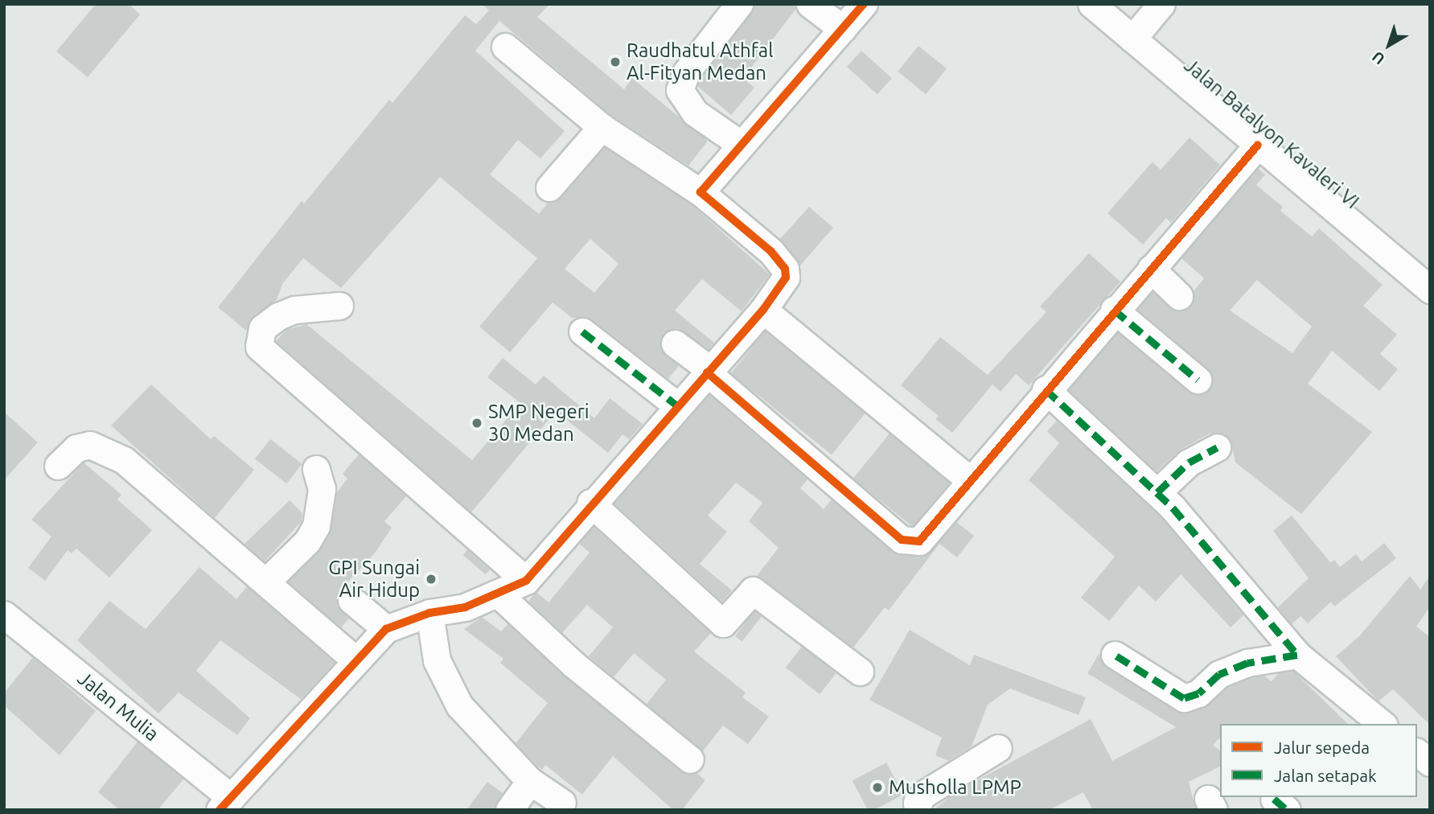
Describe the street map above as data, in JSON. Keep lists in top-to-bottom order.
{
  "streets": {
    "street": ["Jalan Batalyon Kavaleri VI", "Jalan Mulia"]
  },
  "places": [
    "Raudhatul Athfal Al-Fityan Medan",
    "SMP Negeri 30 Medan",
    "GPI Sungai Air Hidup",
    "Musholla LPMP"
  ],
  "legend": ["Jalur sepeda", "Jalan setapak"],
  "north": "bottom left"
}
